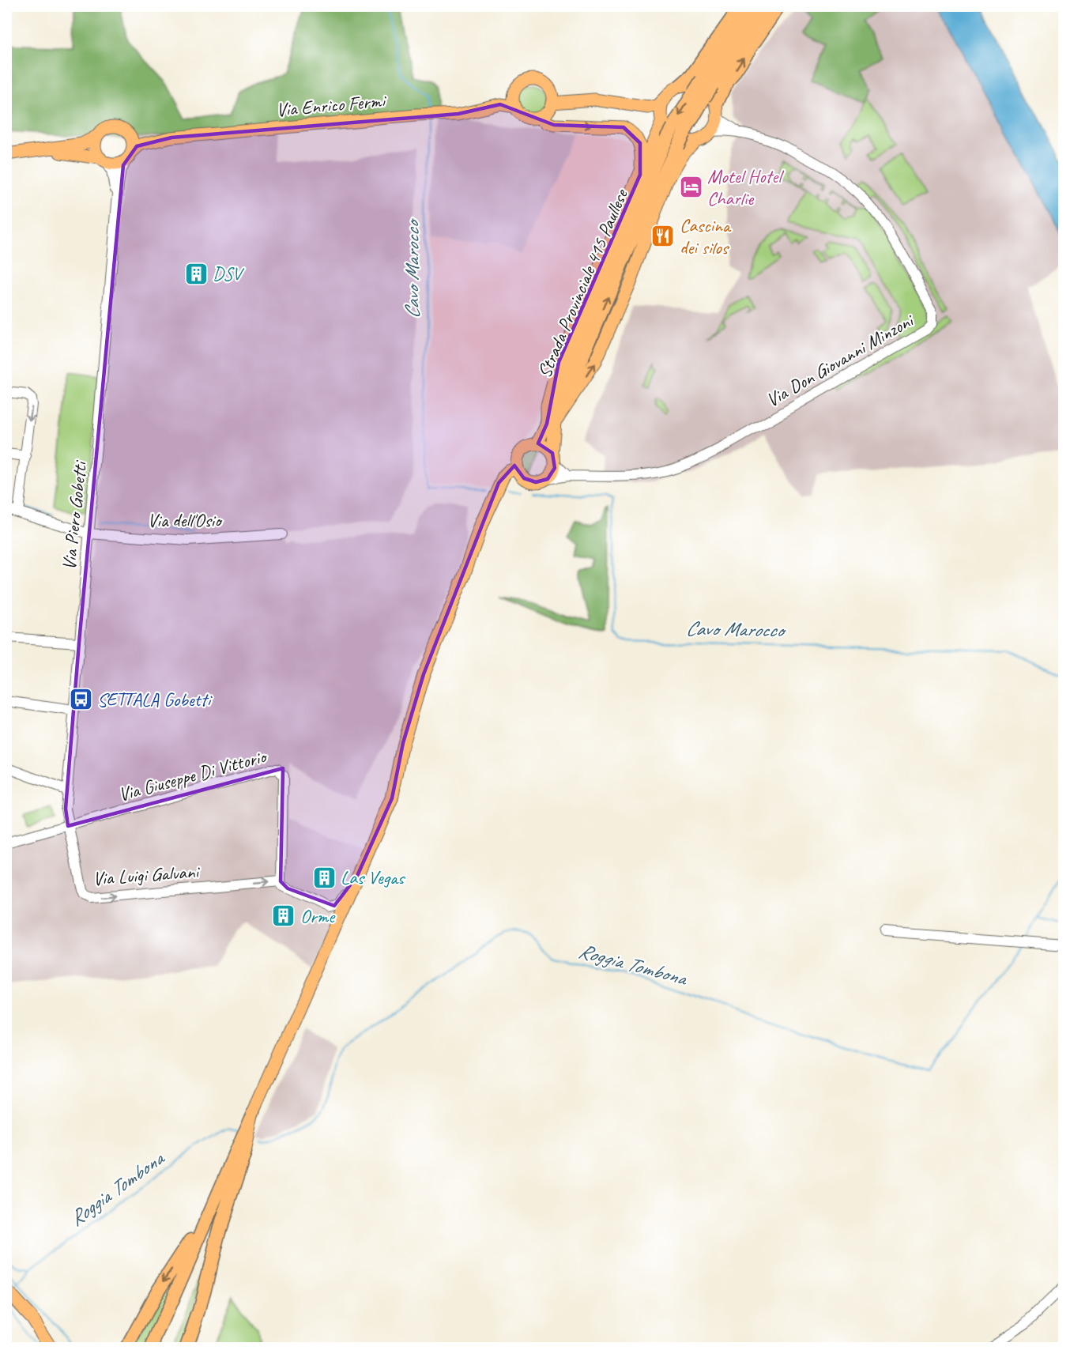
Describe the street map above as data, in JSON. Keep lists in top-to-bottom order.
{
  "streets": {
    "highway": ["Strada Provinciale 415 Paullese"],
    "main road": ["Via Enrico Fermi"],
    "street": [
      "Via Don Giovanni Minzoni",
      "Via Piero Gobetti",
      "Via dell'Osio",
      "Via Giuseppe Di Vittorio",
      "Via Luigi Galvani"
    ]
  },
  "crossings": [
    ["Strada Provinciale 415 Paullese", "Via Don Giovanni Minzoni"],
    ["Via Piero Gobetti", "Via dell'Osio"],
    ["Via Piero Gobetti", "Via Giuseppe Di Vittorio"],
    ["Via Piero Gobetti", "Via Luigi Galvani"],
    ["Via Giuseppe Di Vittorio", "Via Luigi Galvani"]
  ],
  "one_way": ["Via Luigi Galvani"],
  "water": ["Cavo Marocco", "Roggia Tombona"],
  "places": {
    "hotel": ["Motel Hotel Charlie"],
    "restaurant": ["Cascina dei silos"],
    "building": ["DSV", "Las Vegas", "Orme"],
    "bus stop": ["SETTALA Gobetti"]
  }
}
